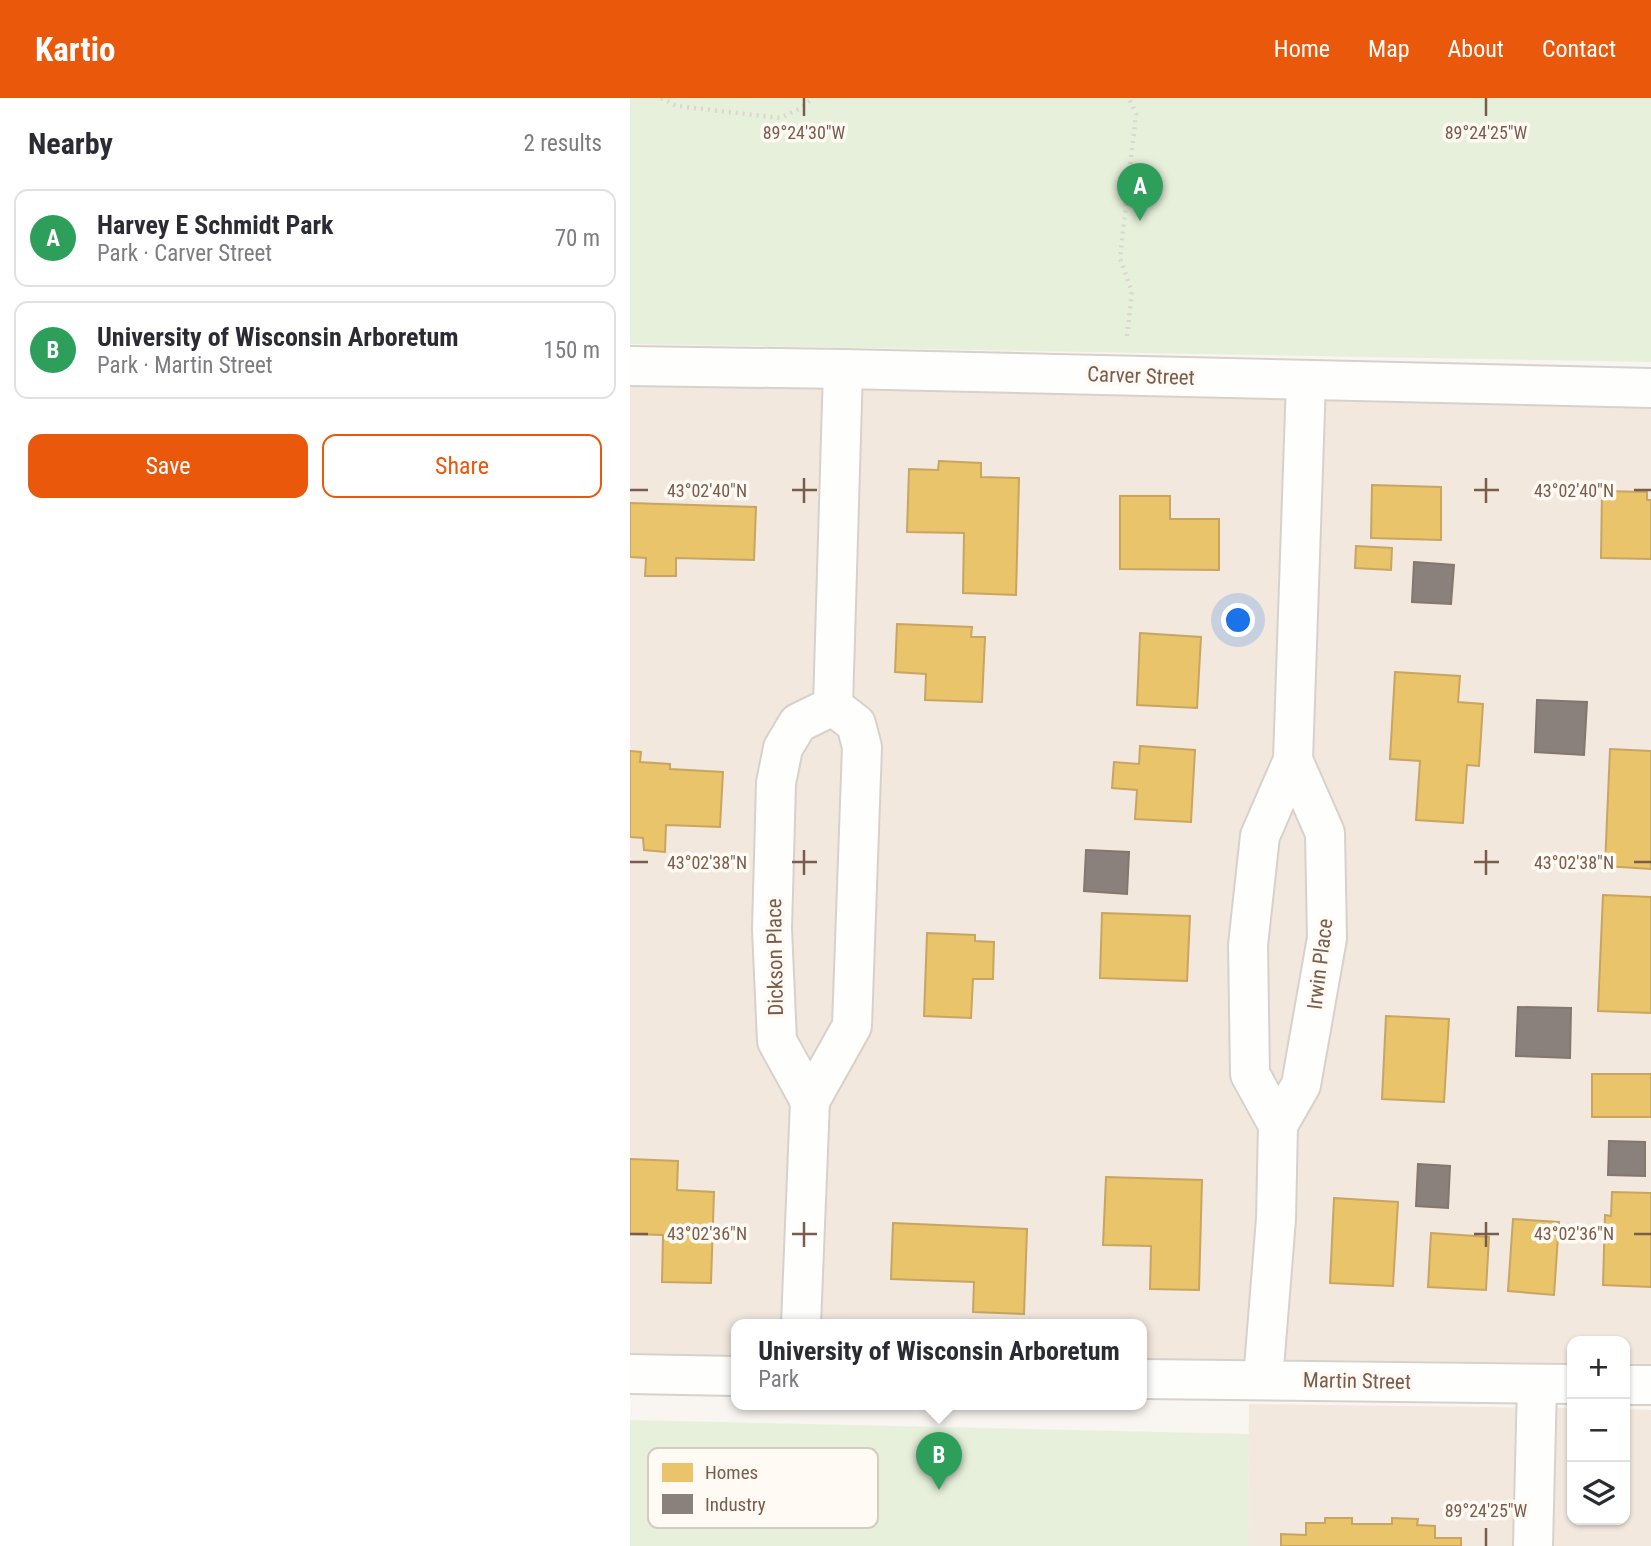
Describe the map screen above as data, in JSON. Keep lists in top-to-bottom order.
{
  "streets": {
    "street": [
      "Carver Street",
      "Dickson Place",
      "Irwin Place",
      "Martin Street"
    ]
  },
  "crossings": [
    ["Carver Street", "Irwin Place"],
    ["Irwin Place", "Martin Street"]
  ],
  "legend": ["Homes", "Industry"],
  "page": {
    "header": "Kartio",
    "nav": [
      "Home",
      "Map",
      "About",
      "Contact"
    ],
    "heading": ["Nearby", "2 results"],
    "pins": ["A", "B"],
    "list": [
      {
        "mark": "A",
        "name": "Harvey E Schmidt Park",
        "note": "Park · Carver Street",
        "value": "70 m"
      },
      {
        "mark": "B",
        "name": "University of Wisconsin Arboretum",
        "note": "Park · Martin Street",
        "value": "150 m"
      }
    ],
    "buttons": ["Save", "Share"],
    "popup": ["University of Wisconsin Arboretum", "Park"],
    "map_buttons": ["+", "−"]
  },
  "coordinates": [
    "89°24'30\"W",
    "89°24'25\"W",
    "43°02'40\"N",
    "43°02'38\"N",
    "43°02'36\"N"
  ]
}
